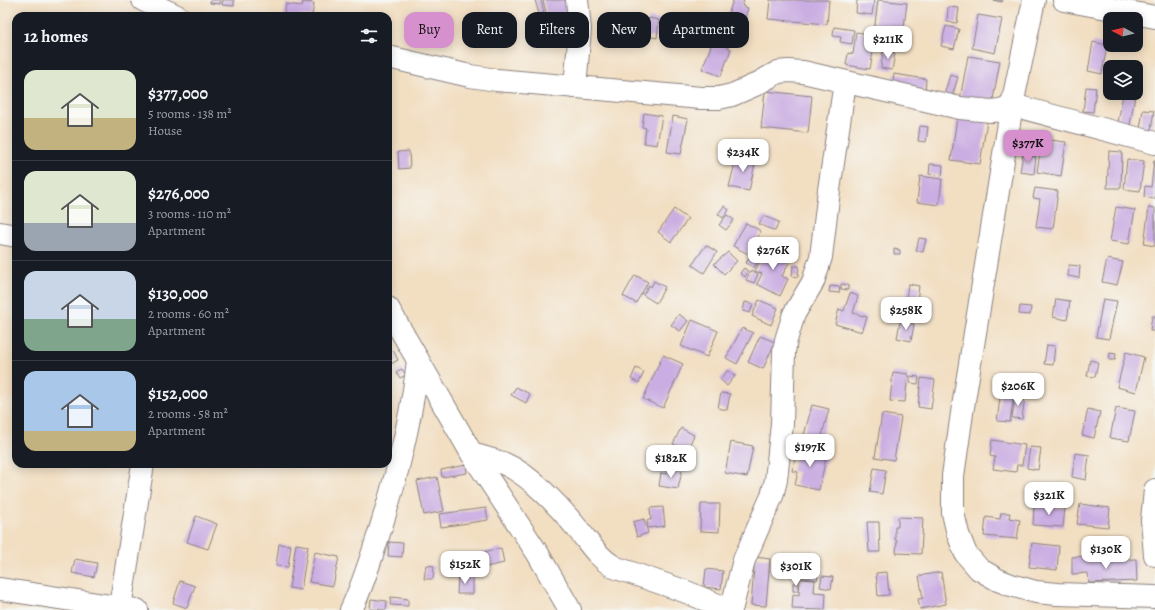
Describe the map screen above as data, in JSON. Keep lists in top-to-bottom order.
{
  "north": "left",
  "page": {
    "chip": [
      "Buy",
      "Rent",
      "Filters",
      "New",
      "Apartment"
    ],
    "heading": "12 homes",
    "price": [
      "$211K",
      "$377K",
      "$234K",
      "$276K",
      "$258K",
      "$206K",
      "$197K",
      "$182K",
      "$321K",
      "$130K",
      "$152K",
      "$301K"
    ],
    "list": [
      {
        "name": "$377,000",
        "note": "5 rooms · 138 m² · House"
      },
      {
        "name": "$276,000",
        "note": "3 rooms · 110 m² · Apartment"
      },
      {
        "name": "$130,000",
        "note": "2 rooms · 60 m² · Apartment"
      },
      {
        "name": "$152,000",
        "note": "2 rooms · 58 m² · Apartment"
      }
    ]
  }
}
